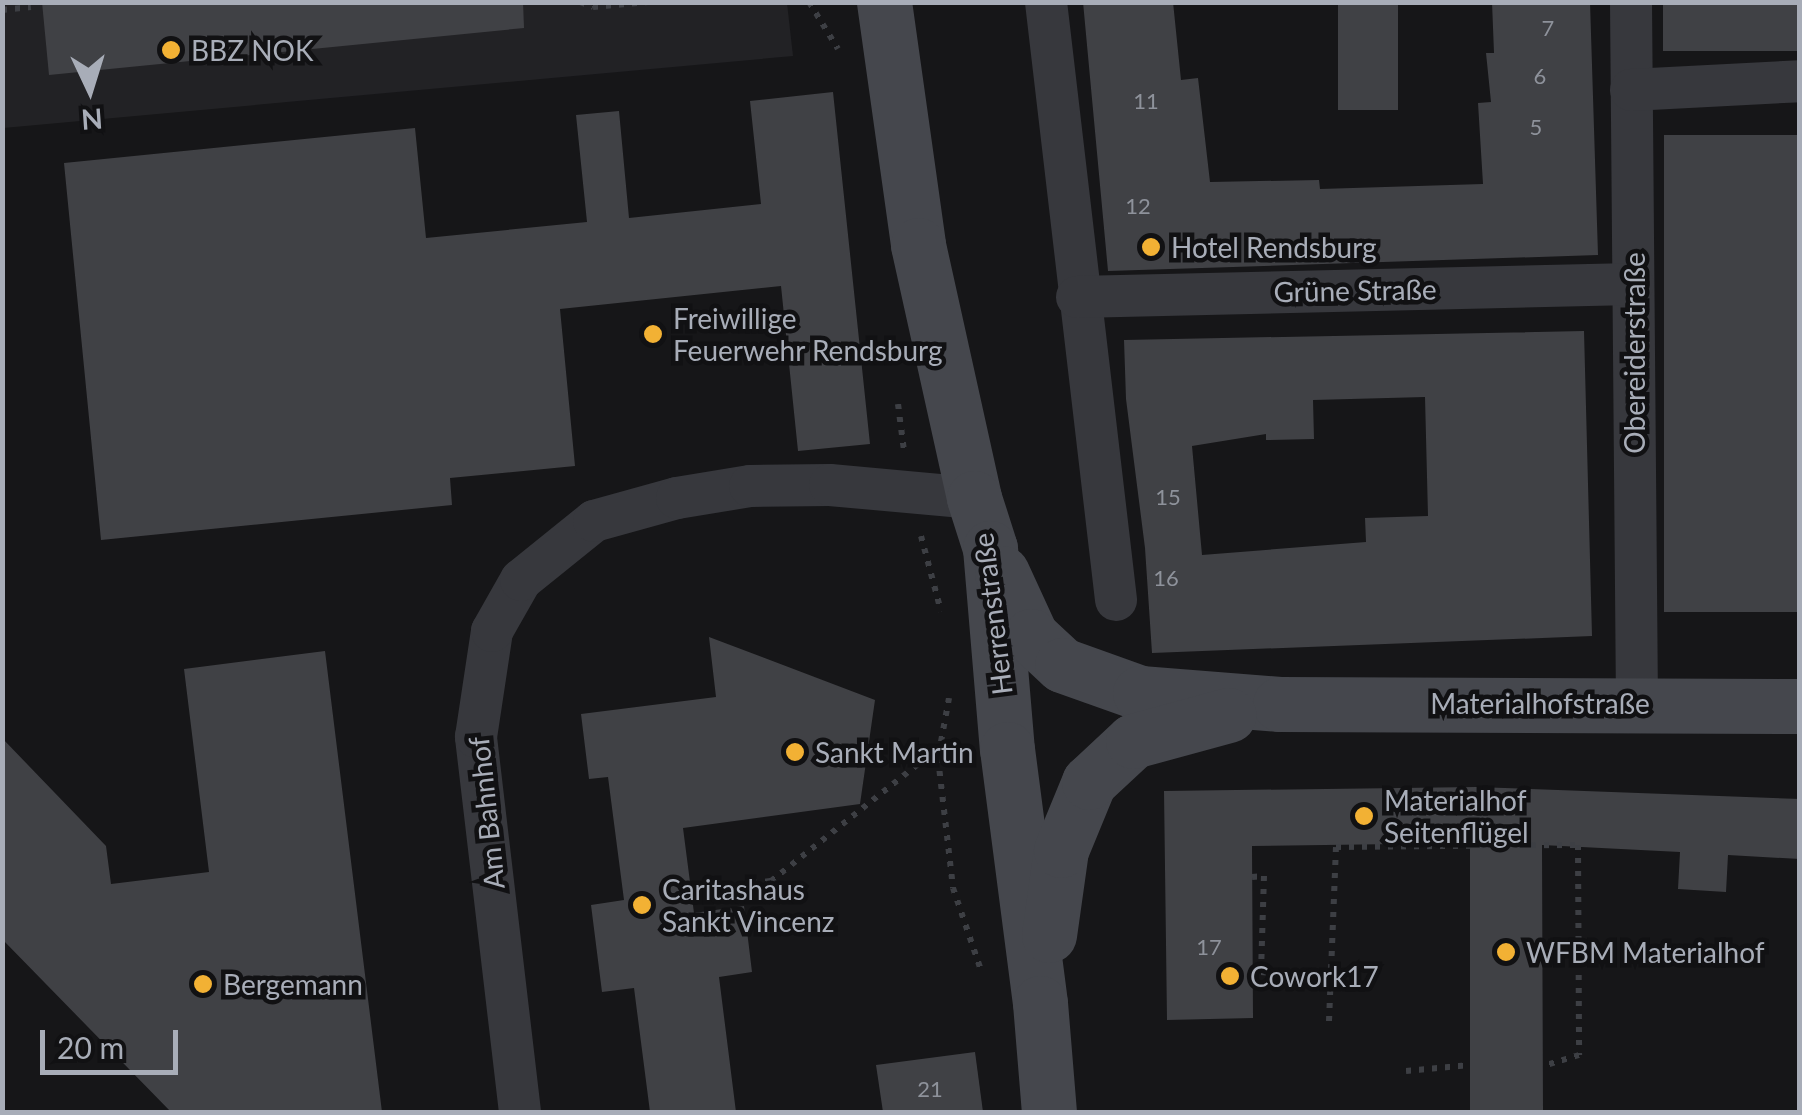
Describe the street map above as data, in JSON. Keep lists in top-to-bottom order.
{
  "streets": {
    "main road": ["Herrenstraße", "Materialhofstraße"],
    "street": ["Grüne Straße", "Obereiderstraße", "Am Bahnhof"]
  },
  "crossings": [
    ["Grüne Straße", "Obereiderstraße"],
    ["Obereiderstraße", "Materialhofstraße"],
    ["Herrenstraße", "Materialhofstraße"],
    ["Herrenstraße", "Am Bahnhof"],
    ["Materialhofstraße", "Am Bahnhof"]
  ],
  "places": [
    "BBZ NOK",
    "Hotel Rendsburg",
    "Freiwillige Feuerwehr Rendsburg",
    "Sankt Martin",
    "Materialhof Seitenflügel",
    "Caritashaus Sankt Vincenz",
    "WFBM Materialhof",
    "Cowork17",
    "Bergemann"
  ],
  "house_numbers": [
    "7",
    "6",
    "11",
    "5",
    "12",
    "15",
    "16",
    "17",
    "21"
  ],
  "scale_bar": "20 m",
  "north": "bottom"
}
